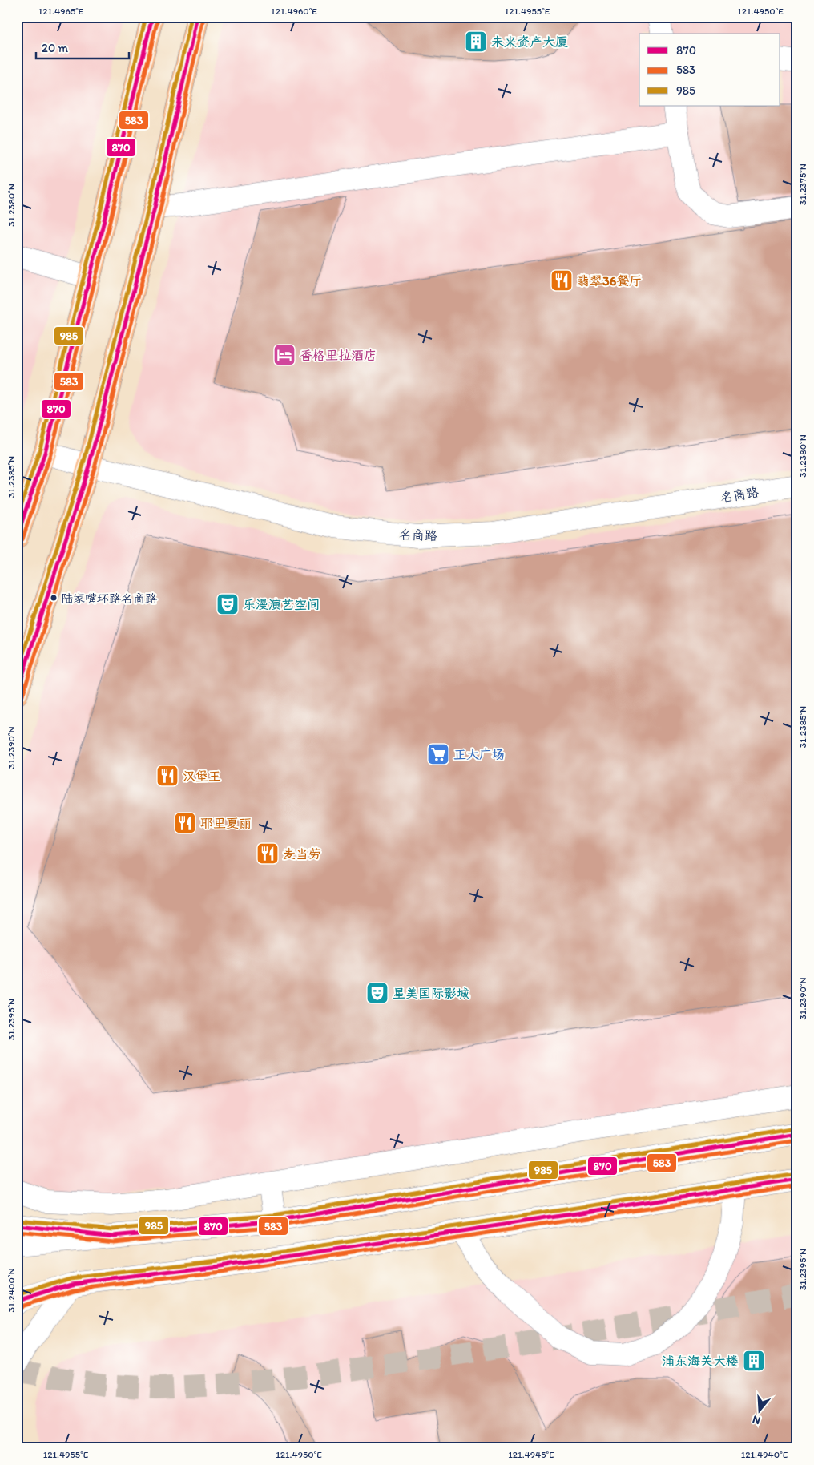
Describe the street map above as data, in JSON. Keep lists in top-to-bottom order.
{
  "streets": {
    "street": ["名商路"]
  },
  "places": {
    "building": ["未来资产大厦", "浦东海关大楼"],
    "restaurant": [
      "翡翠36餐厅",
      "汉堡王",
      "耶里夏丽",
      "麦当劳"
    ],
    "hotel": ["香格里拉酒店"],
    "other": ["陆家嘴环路名商路"],
    "theatre": ["乐漫演艺空间", "星美国际影城"],
    "supermarket": ["正大广场"]
  },
  "lines": ["transit line 870", "transit line 985", "transit line 583"],
  "legend": ["870", "583", "985"],
  "scale_bar": "20 m",
  "north": "bottom",
  "coordinates": [
    "121.4965°E",
    "121.4960°E",
    "121.4955°E",
    "121.4950°E",
    "31.2375°N",
    "31.2380°N",
    "31.2385°N",
    "31.2390°N",
    "31.2395°N",
    "31.2400°N",
    "121.4945°E",
    "121.4940°E"
  ]
}
